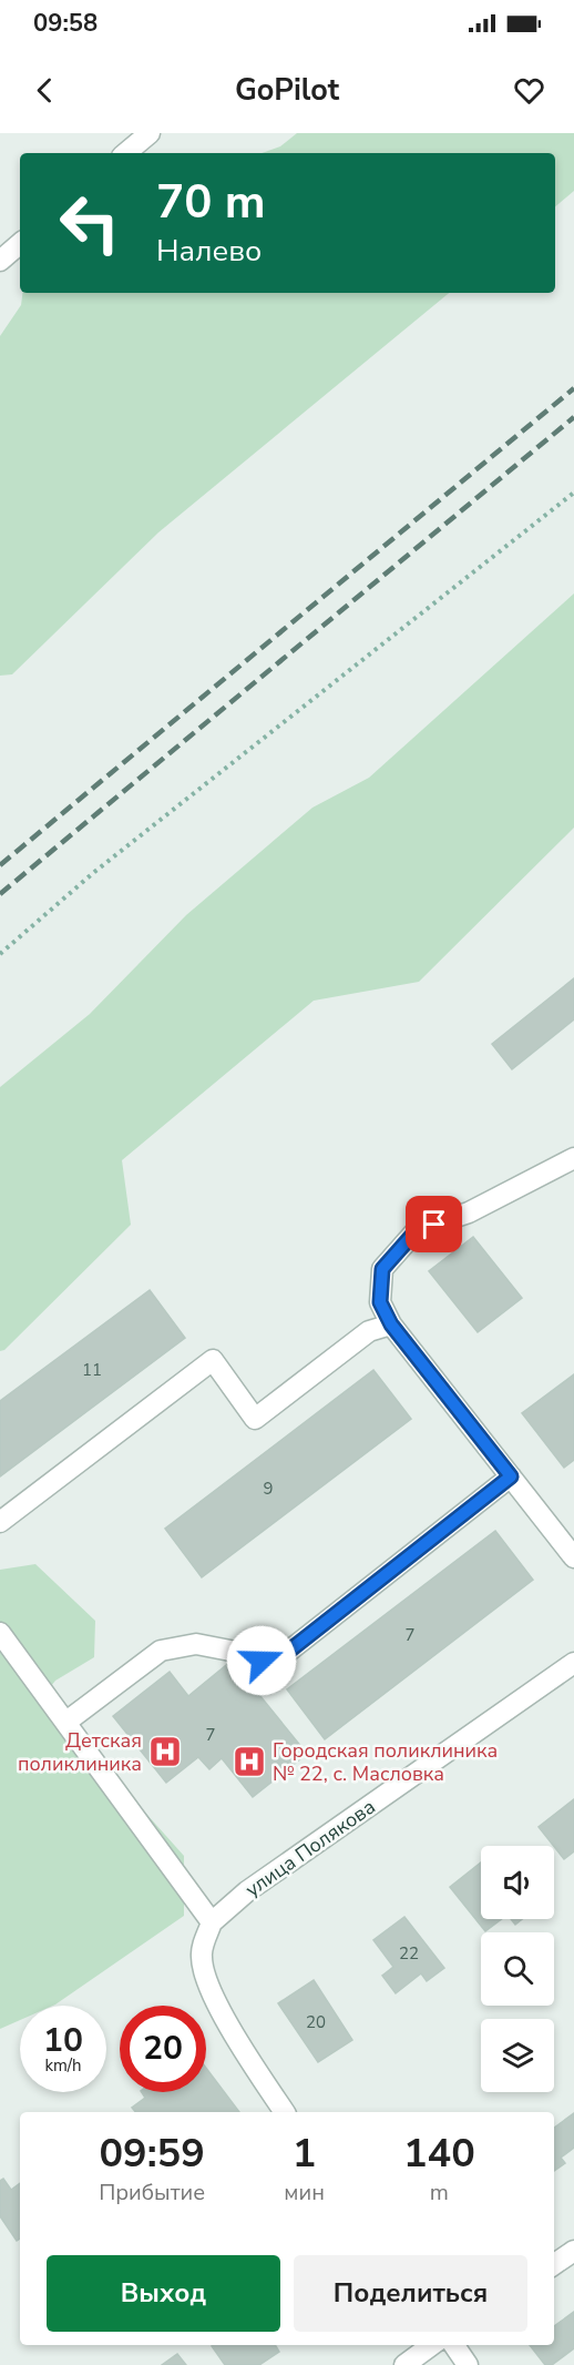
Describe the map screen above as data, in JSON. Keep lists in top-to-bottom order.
{
  "streets": {
    "street": ["улица Полякова"]
  },
  "places": {
    "hospital": ["Детская поликлиника", "Городская поликлиника № 22, с. Масловка"]
  },
  "house_numbers": [
    "11",
    "9",
    "7",
    "7",
    "22",
    "20"
  ],
  "page": {
    "status": "09:58",
    "header": "GoPilot",
    "turn": ["70 m", "Налево"],
    "speed": "10 km/h",
    "limit": "20",
    "eta": [
      "09:59",
      "Прибытие",
      "1",
      "мин",
      "140",
      "m"
    ],
    "buttons": ["Выход", "Поделиться"]
  }
}
